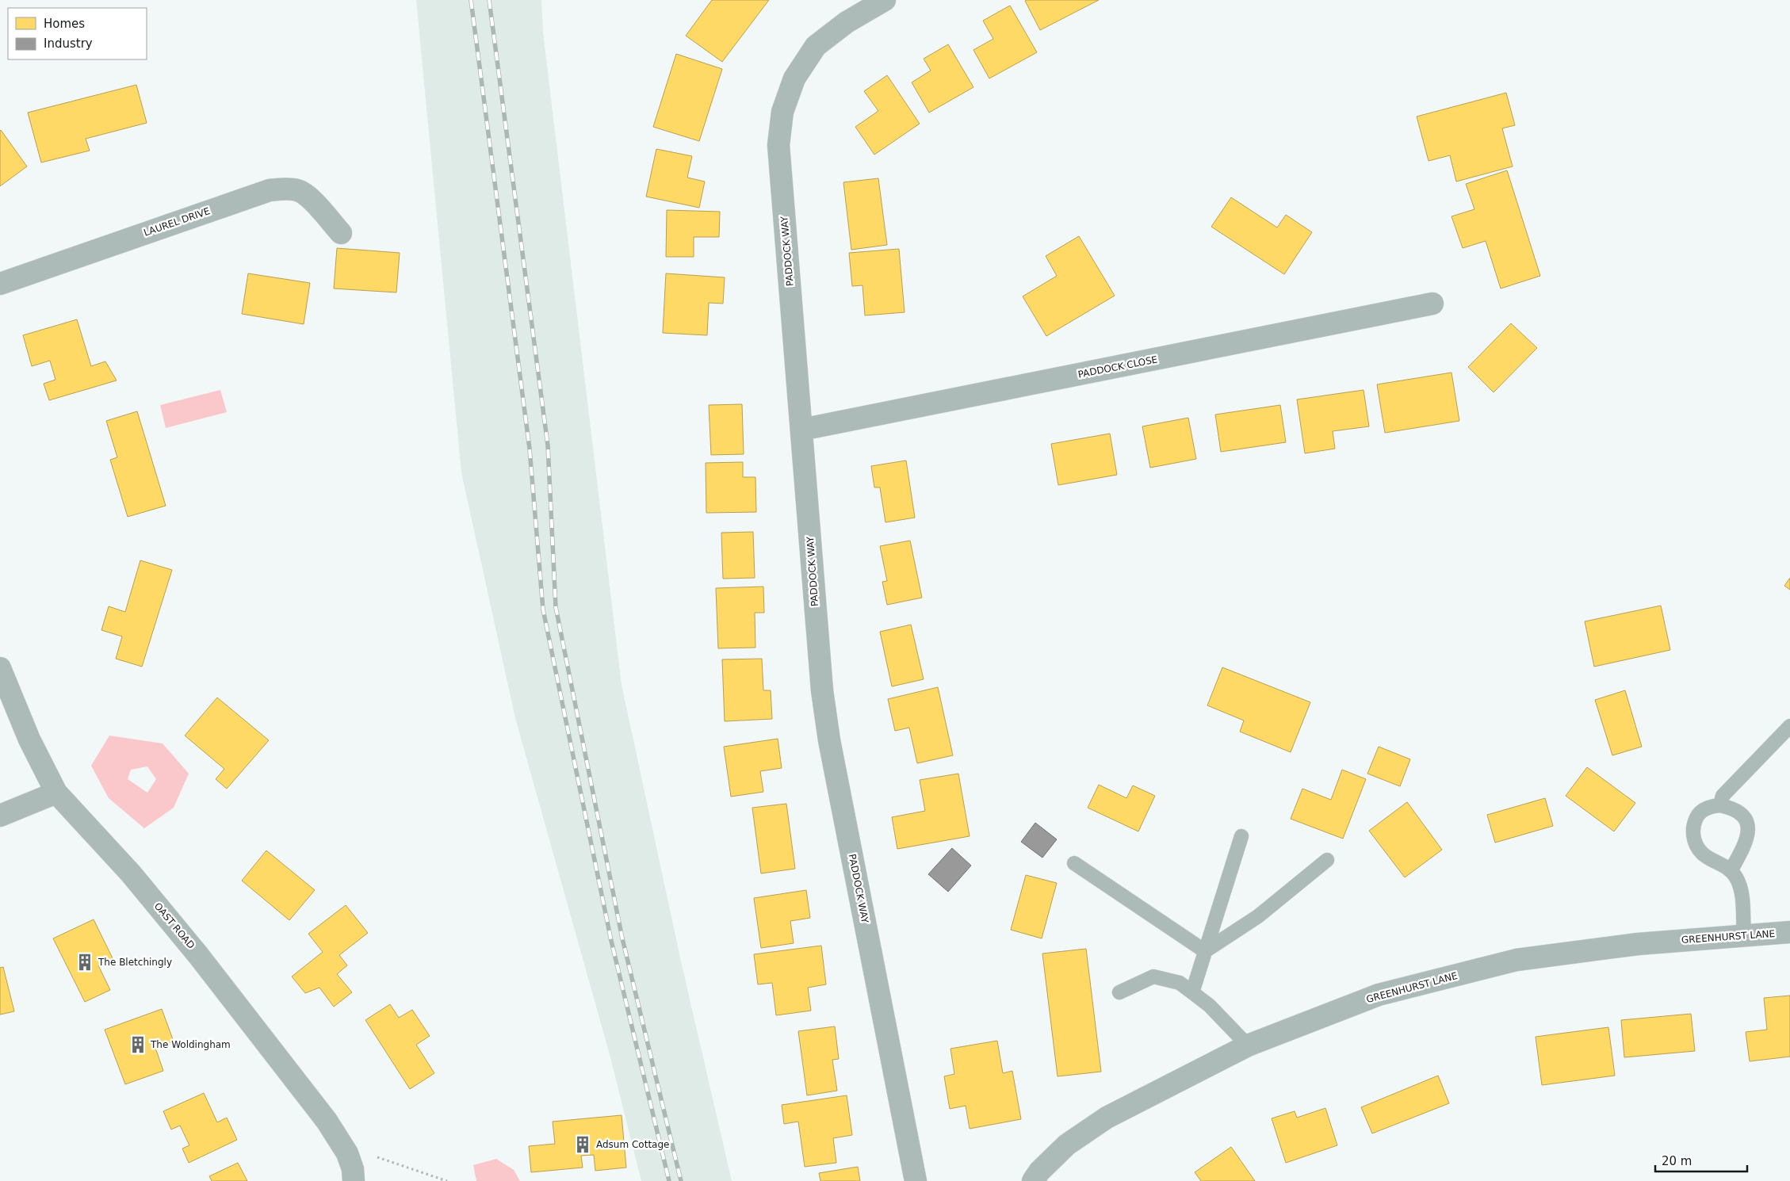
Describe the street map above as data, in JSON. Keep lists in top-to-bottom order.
{
  "streets": {
    "street": [
      "LAUREL DRIVE",
      "PADDOCK WAY",
      "PADDOCK CLOSE",
      "OAST ROAD",
      "GREENHURST LANE"
    ]
  },
  "crossings": [
    ["PADDOCK WAY", "PADDOCK CLOSE"]
  ],
  "places": {
    "building": ["The Bletchingly", "The Woldingham", "Adsum Cottage"]
  },
  "legend": ["Homes", "Industry"],
  "scale_bar": "20 m"
}
